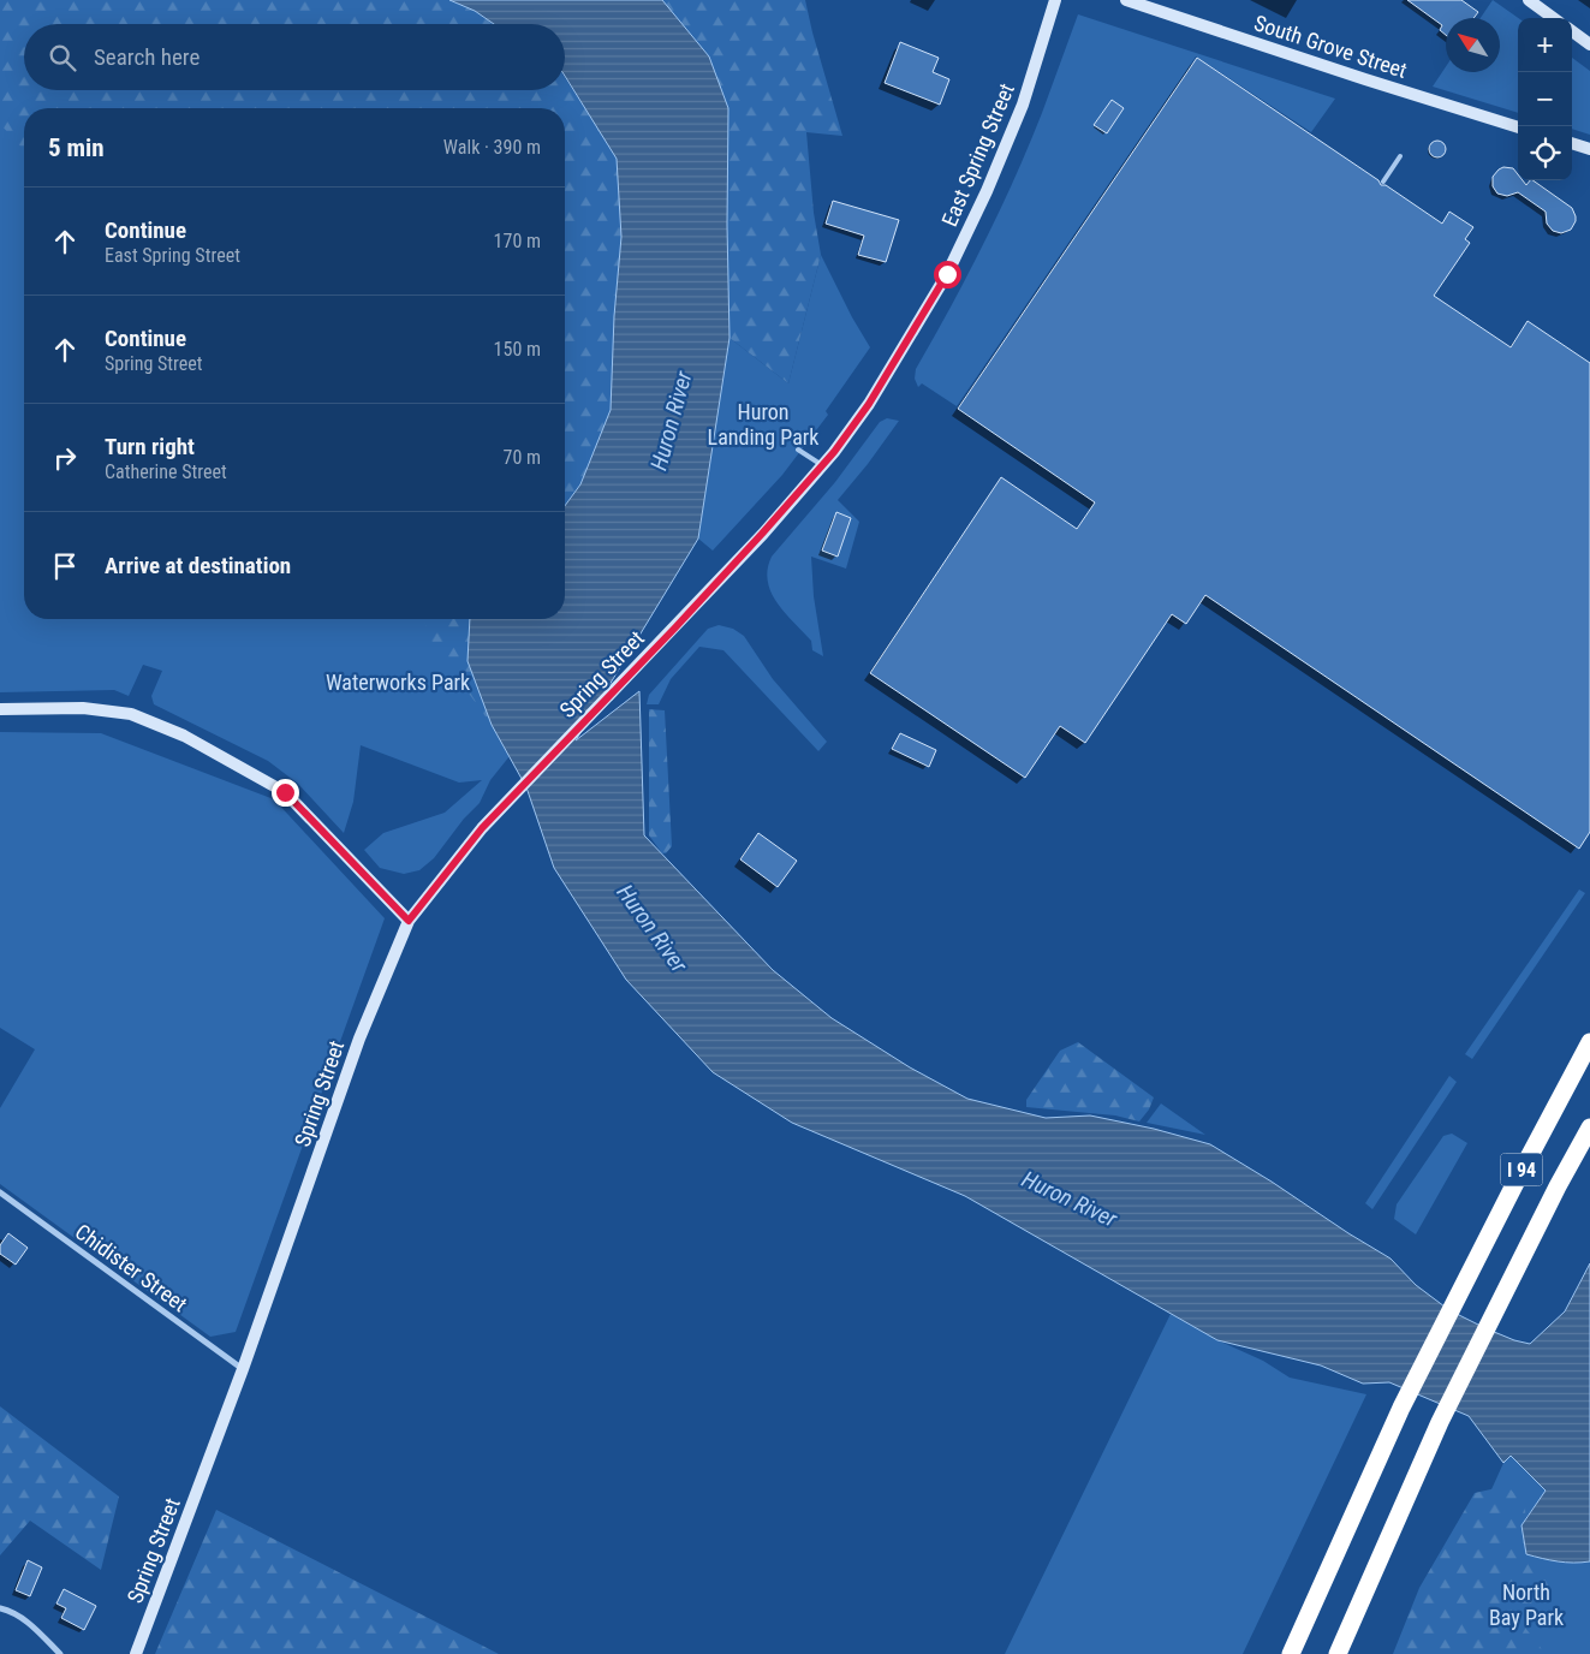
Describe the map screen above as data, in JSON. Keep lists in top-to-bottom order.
{
  "streets": {
    "highway": ["I 94"],
    "main road": ["South Grove Street", "East Spring Street", "Spring Street"],
    "street": ["Chidister Street"]
  },
  "crossings": [
    ["East Spring Street", "Spring Street"],
    ["Spring Street", "Chidister Street"]
  ],
  "water": ["Huron River"],
  "parks": ["Huron Landing Park", "Waterworks Park", "North Bay Park"],
  "north": "top left",
  "page": {
    "map_buttons": ["+", "−"],
    "search": "Search here",
    "heading": ["5 min", "Walk · 390 m"],
    "list": [
      ["Continue", "East Spring Street", "170 m"],
      ["Continue", "Spring Street", "150 m"],
      ["Turn right", "Catherine Street", "70 m"],
      "Arrive at destination"
    ]
  }
}
